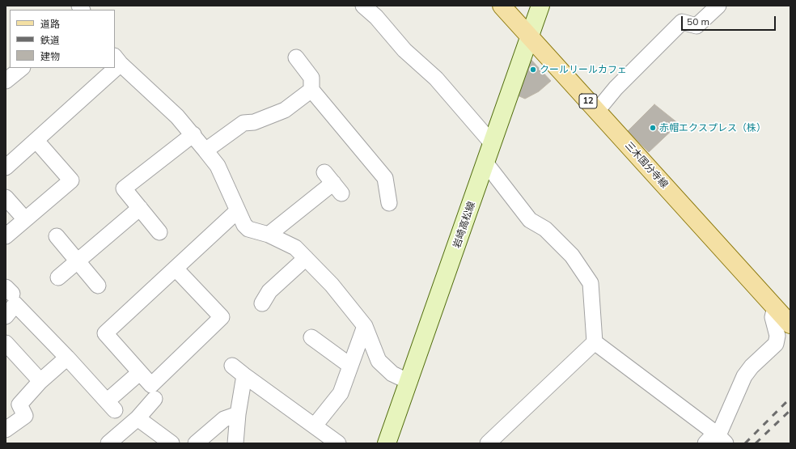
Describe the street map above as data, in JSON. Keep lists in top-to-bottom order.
{
  "streets": {
    "main road": ["12", "三木国分寺線", "岩崎高松線"]
  },
  "crossings": [
    ["三木国分寺線", "岩崎高松線"]
  ],
  "places": ["クールリールカフェ", "赤帽エクスプレス（株）"],
  "legend": ["道路", "鉄道", "建物"],
  "scale_bar": "50 m"
}
